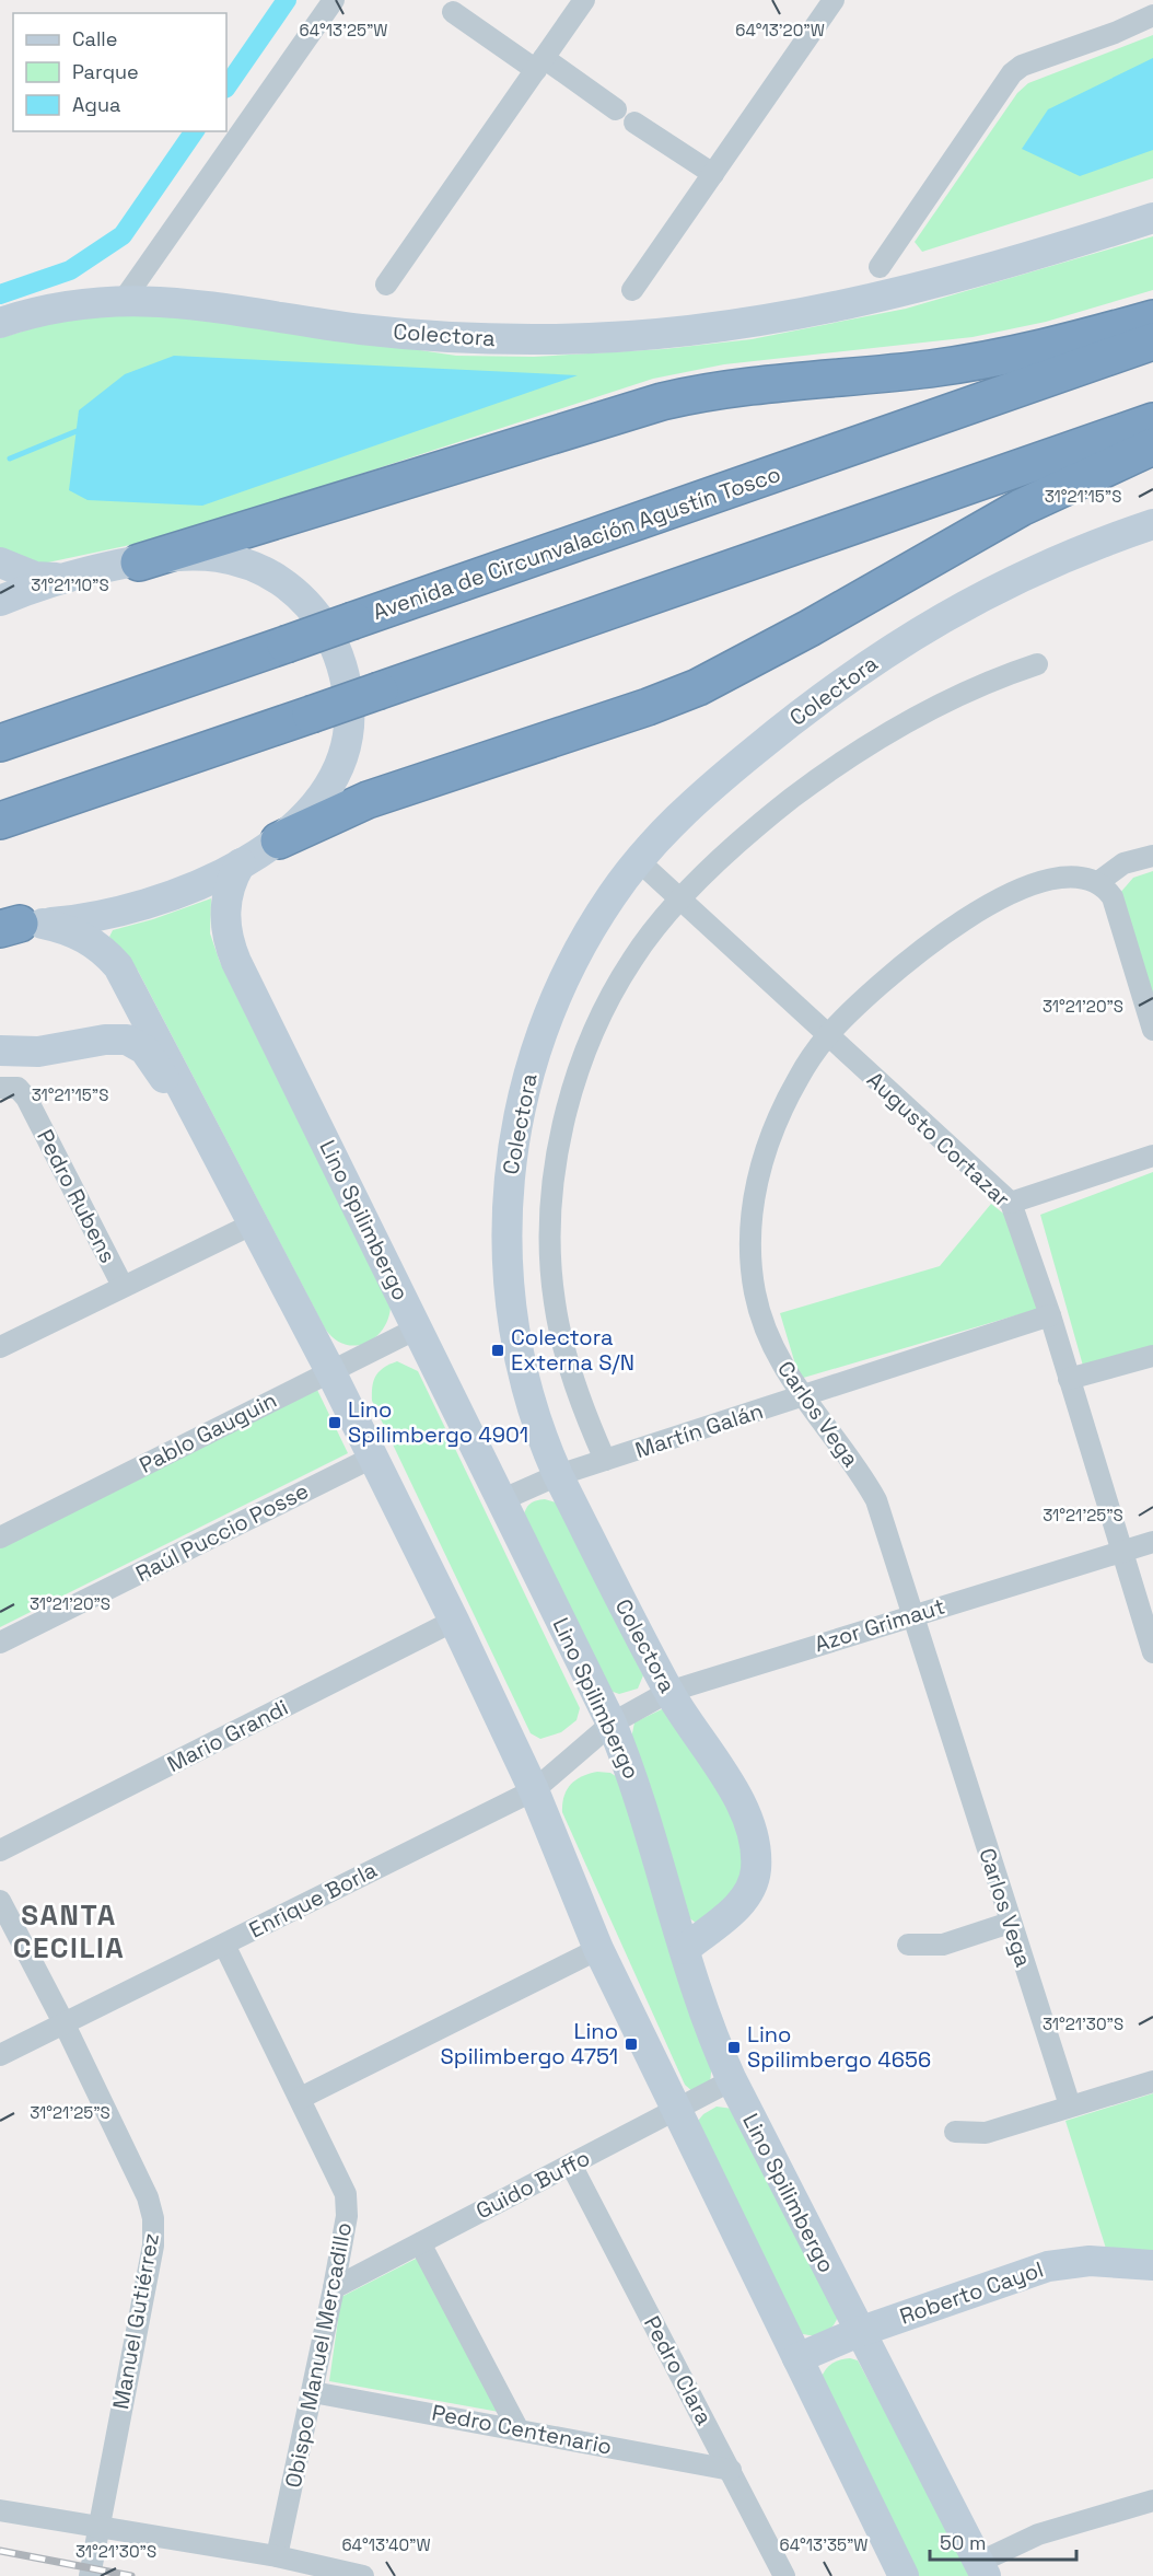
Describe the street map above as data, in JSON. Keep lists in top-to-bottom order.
{
  "streets": {
    "highway": ["Avenida de Circunvalación Agustín Tosco"],
    "main road": ["Colectora", "Lino Spilimbergo", "Roberto Cayol"],
    "street": [
      "Augusto Cortazar",
      "Pedro Rubens",
      "Carlos Vega",
      "Martín Galán",
      "Pablo Gauguin",
      "Raúl Puccio Posse",
      "Azor Grimaut",
      "Mario Grandi",
      "Enrique Borla",
      "Guido Buffo",
      "Manuel Gutiérrez",
      "Obispo Manuel Mercadillo",
      "Pedro Clara",
      "Pedro Centenario"
    ]
  },
  "crossings": [
    ["Colectora", "Augusto Cortazar"],
    ["Colectora", "Lino Spilimbergo"],
    ["Colectora", "Martín Galán"],
    ["Colectora", "Azor Grimaut"],
    ["Augusto Cortazar", "Carlos Vega"],
    ["Augusto Cortazar", "Martín Galán"],
    ["Augusto Cortazar", "Azor Grimaut"],
    ["Lino Spilimbergo", "Martín Galán"],
    ["Lino Spilimbergo", "Pablo Gauguin"],
    ["Lino Spilimbergo", "Azor Grimaut"],
    ["Lino Spilimbergo", "Enrique Borla"],
    ["Lino Spilimbergo", "Guido Buffo"],
    ["Lino Spilimbergo", "Roberto Cayol"],
    ["Carlos Vega", "Martín Galán"],
    ["Carlos Vega", "Azor Grimaut"],
    ["Azor Grimaut", "Enrique Borla"],
    ["Enrique Borla", "Manuel Gutiérrez"],
    ["Enrique Borla", "Obispo Manuel Mercadillo"],
    ["Guido Buffo", "Obispo Manuel Mercadillo"],
    ["Guido Buffo", "Pedro Clara"],
    ["Obispo Manuel Mercadillo", "Pedro Centenario"],
    ["Pedro Clara", "Pedro Centenario"]
  ],
  "districts": ["SANTA CECILIA"],
  "places": {
    "transit": [
      "Colectora Externa S/N",
      "Lino Spilimbergo 4901",
      "Lino Spilimbergo 4751",
      "Lino Spilimbergo 4656"
    ]
  },
  "legend": ["Calle", "Parque", "Agua"],
  "scale_bar": "50 m",
  "coordinates": [
    "64°13'25\"W",
    "64°13'20\"W",
    "31°21'15\"S",
    "31°21'10\"S",
    "31°21'20\"S",
    "31°21'25\"S",
    "31°21'30\"S",
    "64°13'40\"W",
    "64°13'35\"W"
  ]
}
